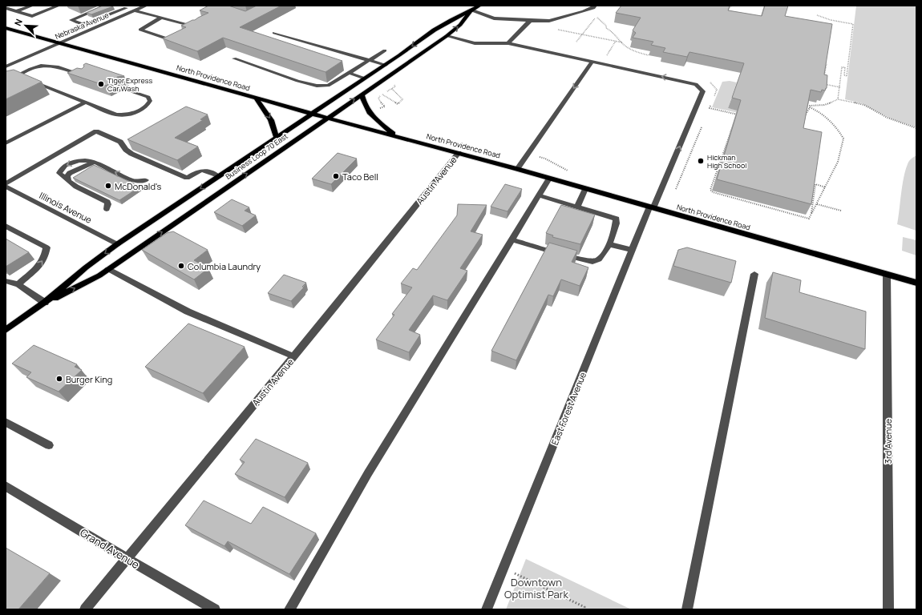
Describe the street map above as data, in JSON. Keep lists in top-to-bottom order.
{
  "streets": {
    "main road": ["North Providence Road", "Business Loop 70 East"],
    "street": [
      "Nebraska Avenue",
      "Austin Avenue",
      "Illinois Avenue",
      "East Forest Avenue",
      "3rd Avenue",
      "Grand Avenue"
    ]
  },
  "crossings": [
    ["Nebraska Avenue", "North Providence Road"],
    ["North Providence Road", "Business Loop 70 East"],
    ["North Providence Road", "Austin Avenue"],
    ["North Providence Road", "East Forest Avenue"],
    ["North Providence Road", "3rd Avenue"],
    ["Business Loop 70 East", "Illinois Avenue"],
    ["Austin Avenue", "Grand Avenue"]
  ],
  "parks": ["Downtown Optimist Park"],
  "places": [
    "Tiger Express Car Wash",
    "Hickman High School",
    "Taco Bell",
    "McDonald's",
    "Columbia Laundry",
    "Burger King"
  ],
  "north": "top left"
}
